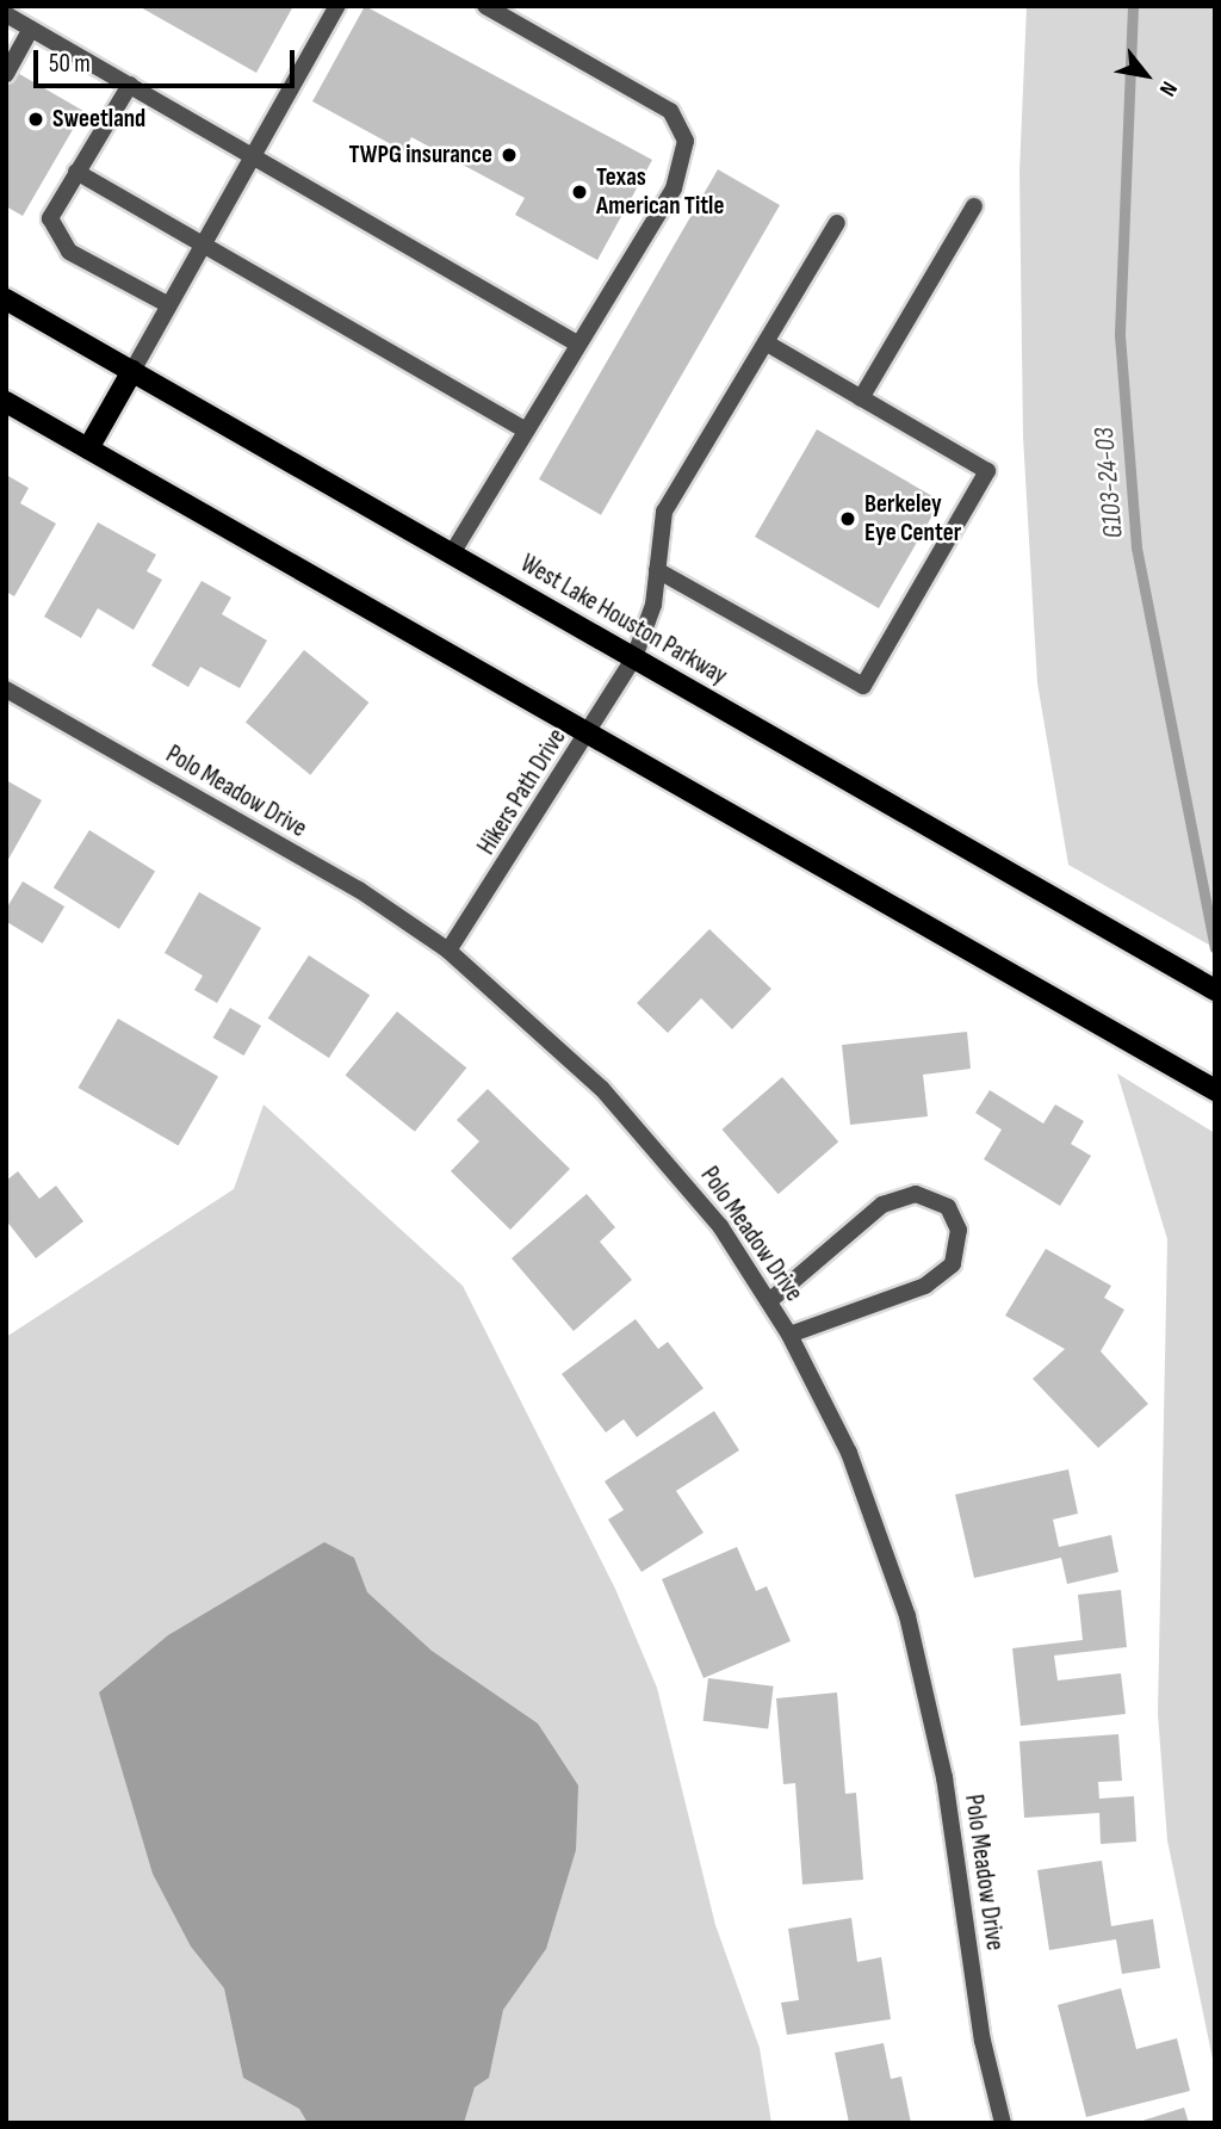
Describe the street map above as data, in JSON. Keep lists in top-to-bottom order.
{
  "streets": {
    "main road": ["West Lake Houston Parkway"],
    "street": ["Polo Meadow Drive", "Hikers Path Drive"]
  },
  "crossings": [
    ["West Lake Houston Parkway", "Hikers Path Drive"],
    ["Polo Meadow Drive", "Hikers Path Drive"]
  ],
  "water": ["G103-24-03"],
  "places": [
    "Sweetland",
    "TWPG insurance",
    "Texas American Title",
    "Berkeley Eye Center"
  ],
  "scale_bar": "50 m",
  "north": "bottom right"
}
